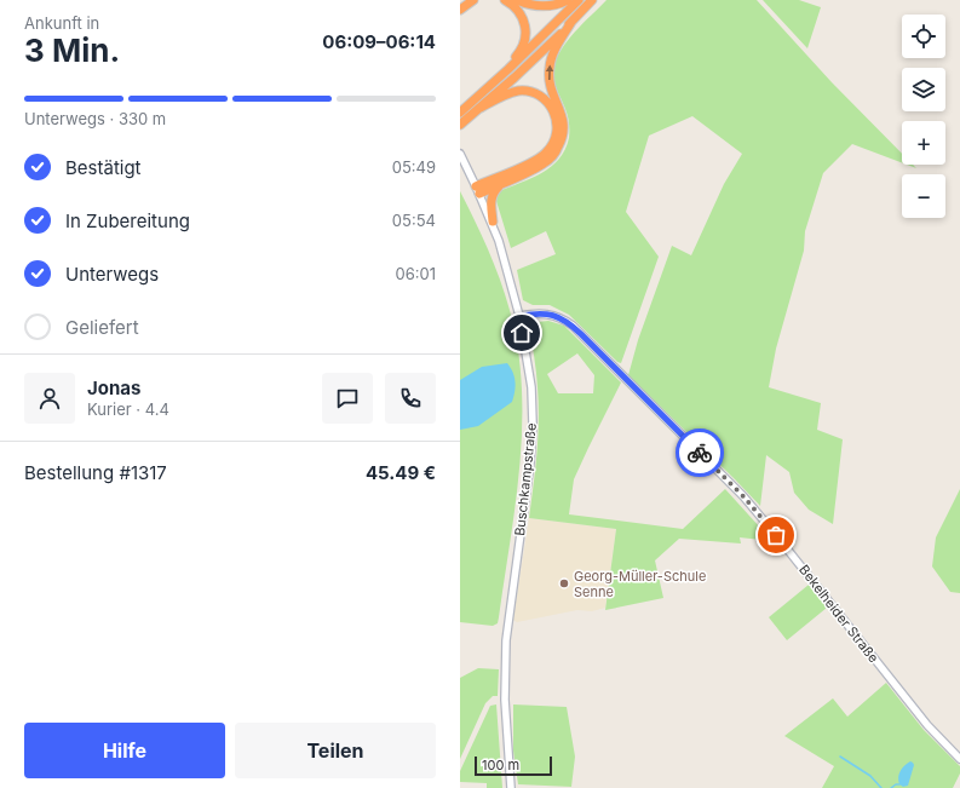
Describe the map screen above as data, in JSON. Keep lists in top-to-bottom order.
{
  "streets": {
    "main road": ["Buschkampstraße", "Bekelheider Straße"]
  },
  "crossings": [
    ["Buschkampstraße", "Bekelheider Straße"]
  ],
  "places": ["Georg-Müller-Schule Senne"],
  "scale_bar": "100 m",
  "page": {
    "heading": ["3 Min.", "Ankunft in", "06:09–06:14"],
    "panel": [
      "Jonas",
      "Kurier · 4.4",
      "Bestellung #1317",
      "45.49 €"
    ],
    "map_buttons": ["+", "−"],
    "bar": "Unterwegs · 330 m",
    "list": [
      ["Bestätigt", "05:49"],
      ["In Zubereitung", "05:54"],
      ["Unterwegs", "06:01"],
      "Geliefert"
    ],
    "buttons": ["Hilfe", "Teilen"],
    "scale": "100 m"
  }
}
